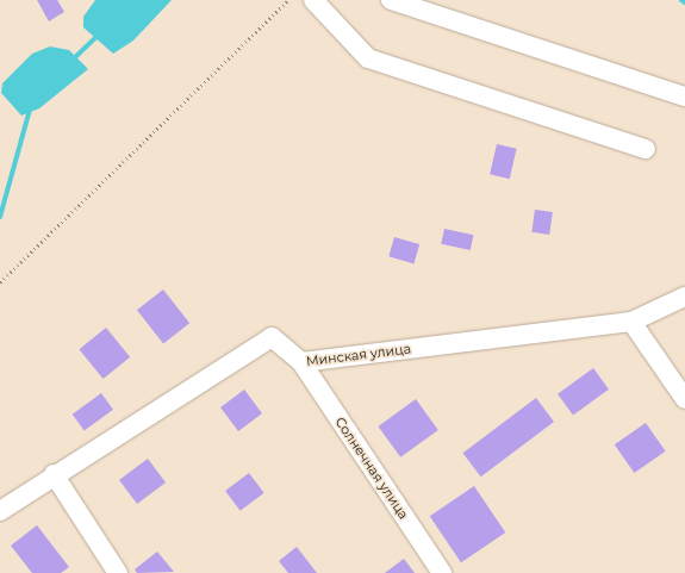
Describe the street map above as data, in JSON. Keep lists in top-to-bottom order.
{
  "streets": {
    "street": ["Минская улица", "Солнечная улица"]
  },
  "crossings": [
    ["Минская улица", "Солнечная улица"]
  ]
}
